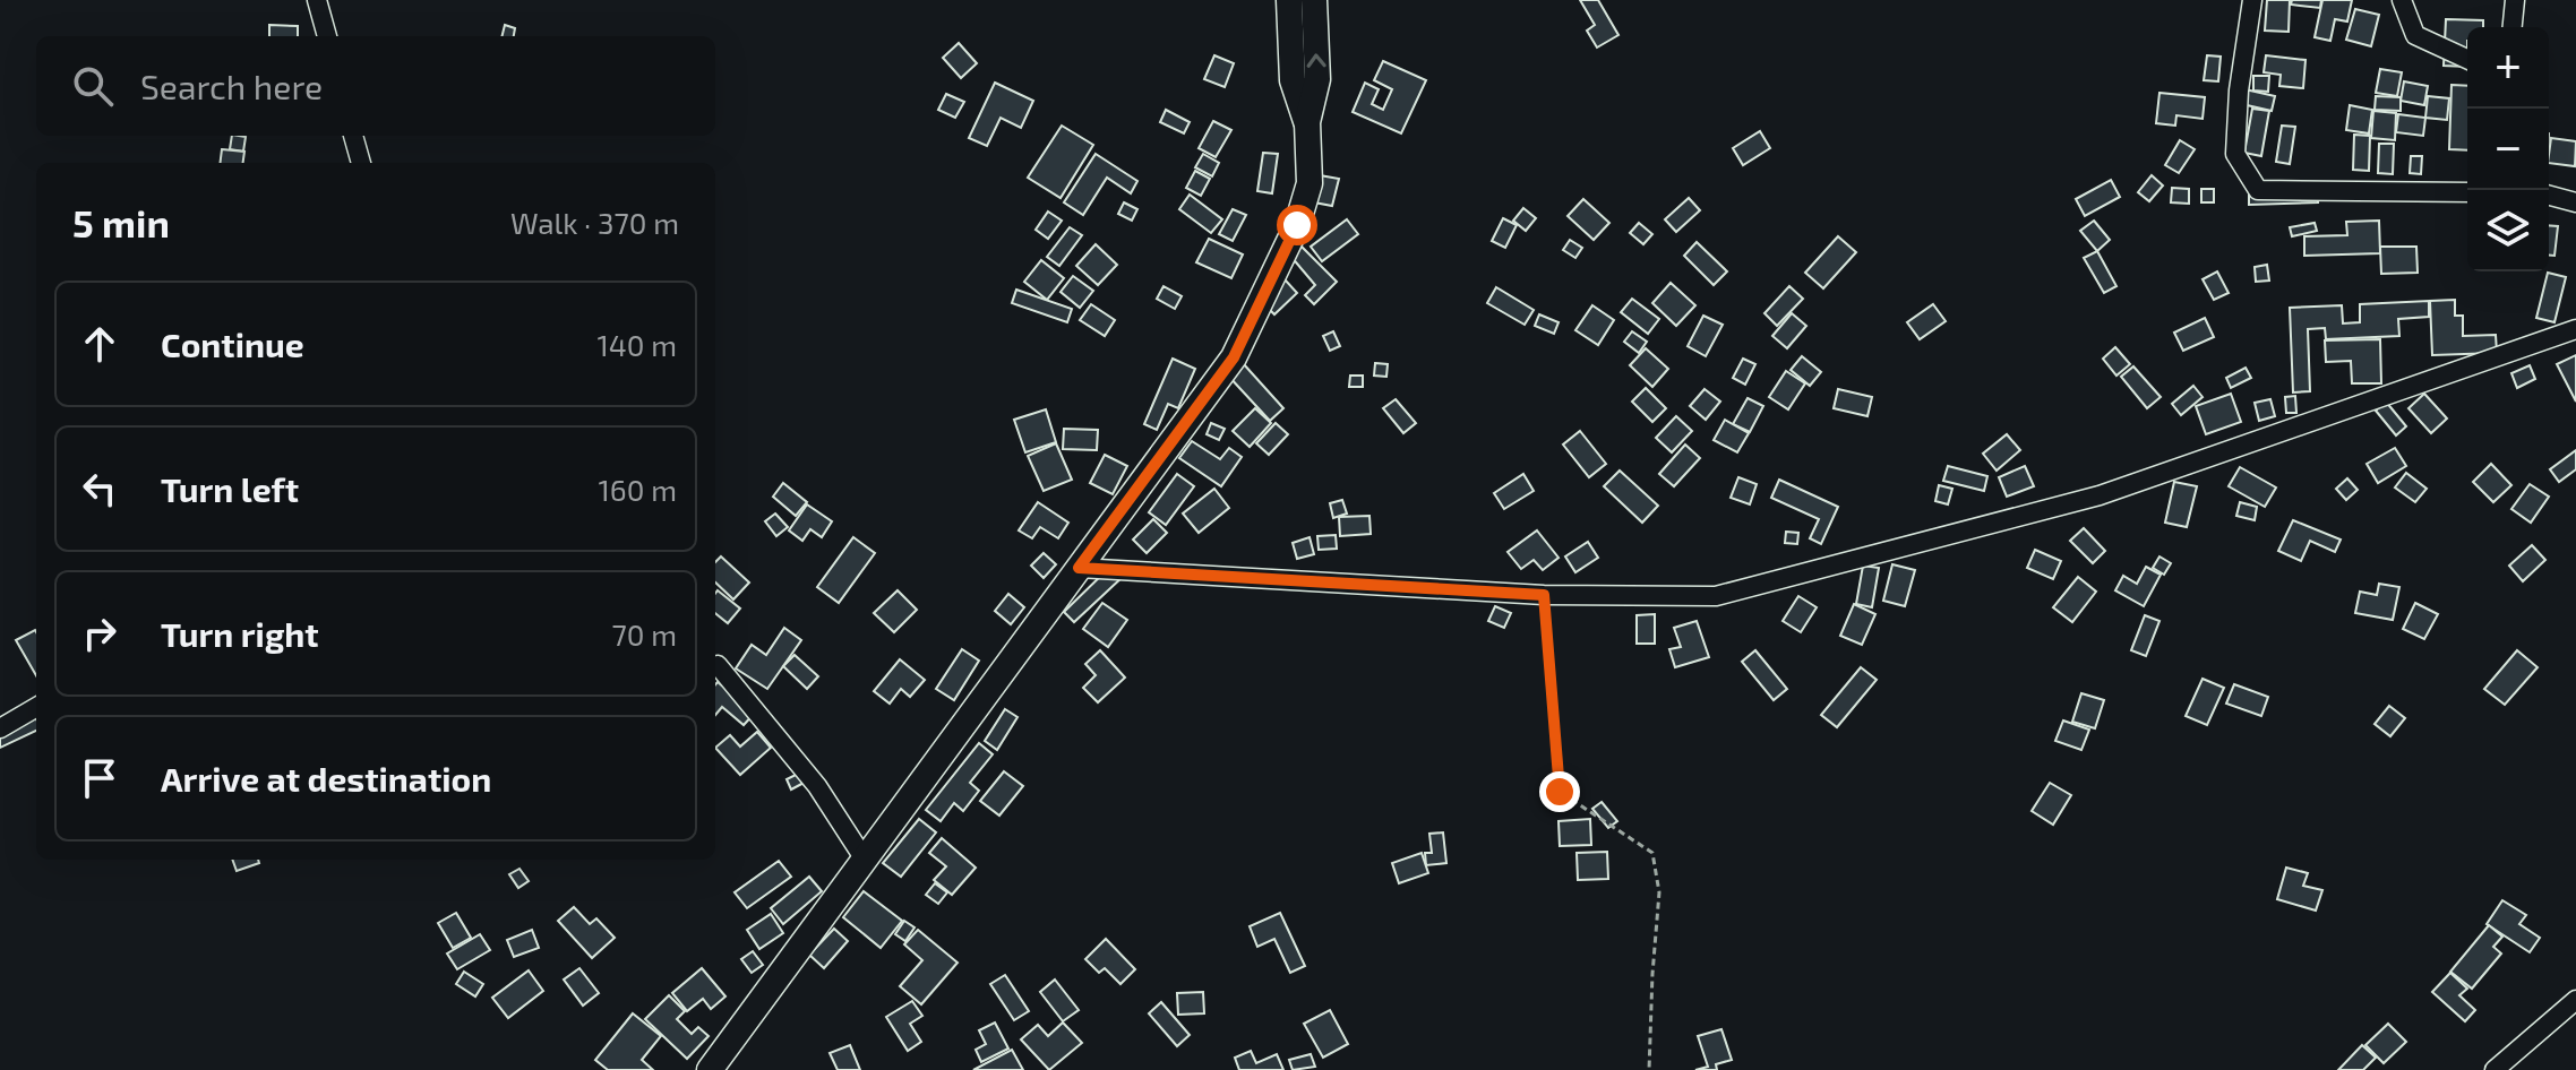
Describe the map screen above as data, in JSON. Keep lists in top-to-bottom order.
{
  "page": {
    "map_buttons": ["+", "−"],
    "search": "Search here",
    "heading": ["5 min", "Walk · 370 m"],
    "list": [
      ["Continue", "140 m"],
      ["Turn left", "160 m"],
      ["Turn right", "70 m"],
      "Arrive at destination"
    ]
  }
}
